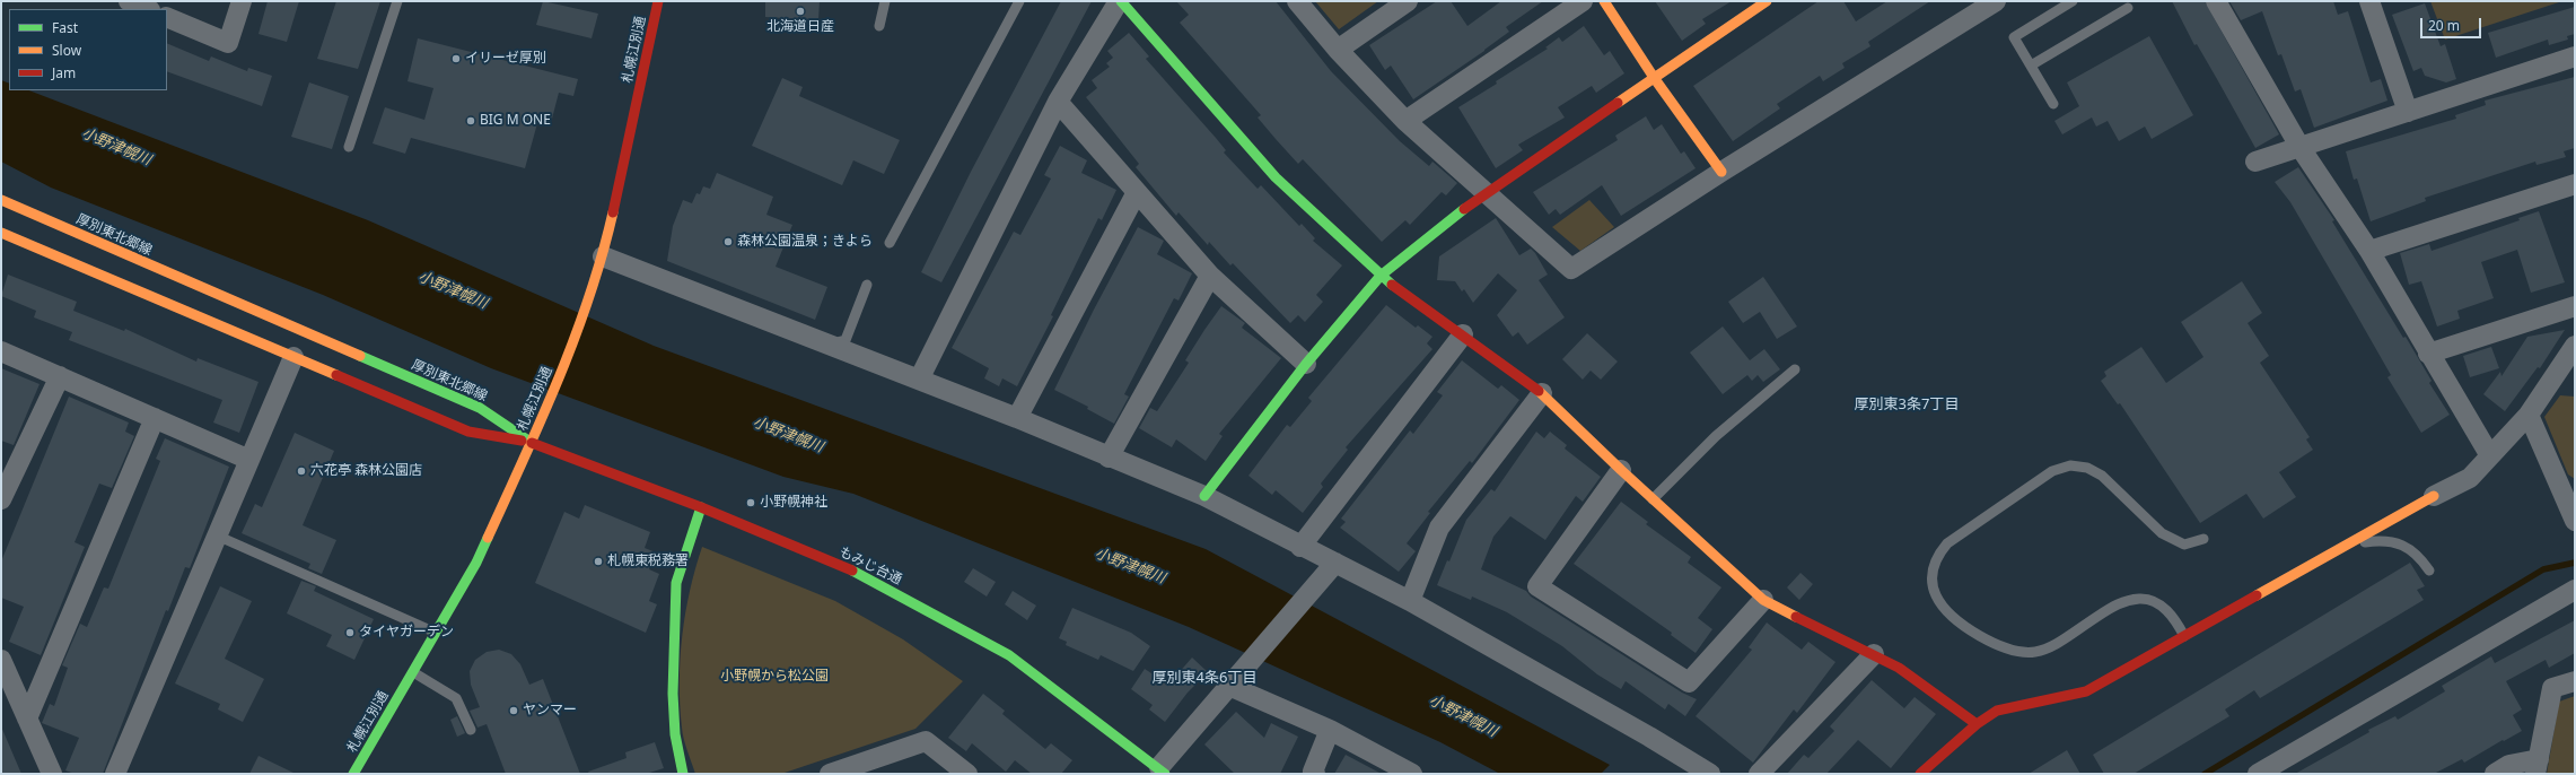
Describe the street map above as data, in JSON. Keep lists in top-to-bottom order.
{
  "streets": {
    "main road": ["札幌江別通", "厚別東北郷線", "もみじ台通"]
  },
  "crossings": [
    ["札幌江別通", "厚別東北郷線"],
    ["札幌江別通", "もみじ台通"],
    ["厚別東北郷線", "もみじ台通"]
  ],
  "districts": ["厚別東3条7丁目", "厚別東4条6丁目"],
  "water": ["小野津幌川"],
  "parks": ["小野幌から松公園"],
  "places": [
    "北海道日産",
    "イリーゼ厚別",
    "BIG M ONE",
    "森林公園温泉；きよら",
    "六花亭 森林公園店",
    "小野幌神社",
    "札幌東税務署",
    "タイヤガーデン",
    "ヤンマー"
  ],
  "legend": ["Fast", "Slow", "Jam"],
  "scale_bar": "20 m"
}
